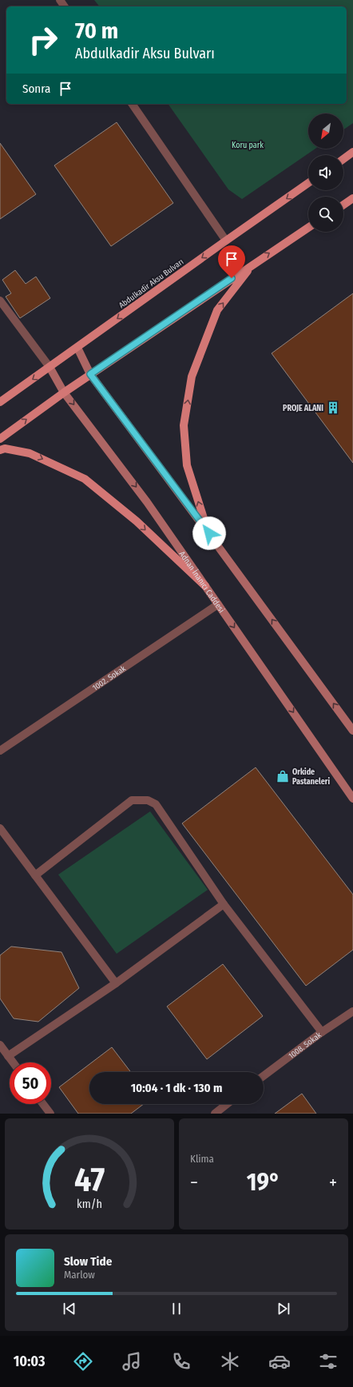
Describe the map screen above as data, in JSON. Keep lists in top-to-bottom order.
{
  "streets": {
    "main road": ["Abdulkadir Aksu Bulvarı", "Adnan İnanıcı Caddesi"],
    "street": ["1002. Sokak", "1008. Sokak"]
  },
  "crossings": [
    ["Abdulkadir Aksu Bulvarı", "Adnan İnanıcı Caddesi"],
    ["Adnan İnanıcı Caddesi", "1002. Sokak"]
  ],
  "parks": ["Koru park"],
  "places": {
    "building": ["PROJE ALANI"],
    "shop": ["Orkide Pastaneleri"]
  },
  "north": "bottom left",
  "page": {
    "turn": ["70 m", "Abdulkadir Aksu Bulvarı"],
    "then": "Sonra",
    "limit": "50",
    "trip": "10:04 · 1 dk · 130 m",
    "tile": "Klima",
    "heat": ["−", "19°", "+"],
    "song": ["Slow Tide", "Marlow"],
    "tabs": "10:03",
    "gauge": ["47", "km/h"]
  }
}
